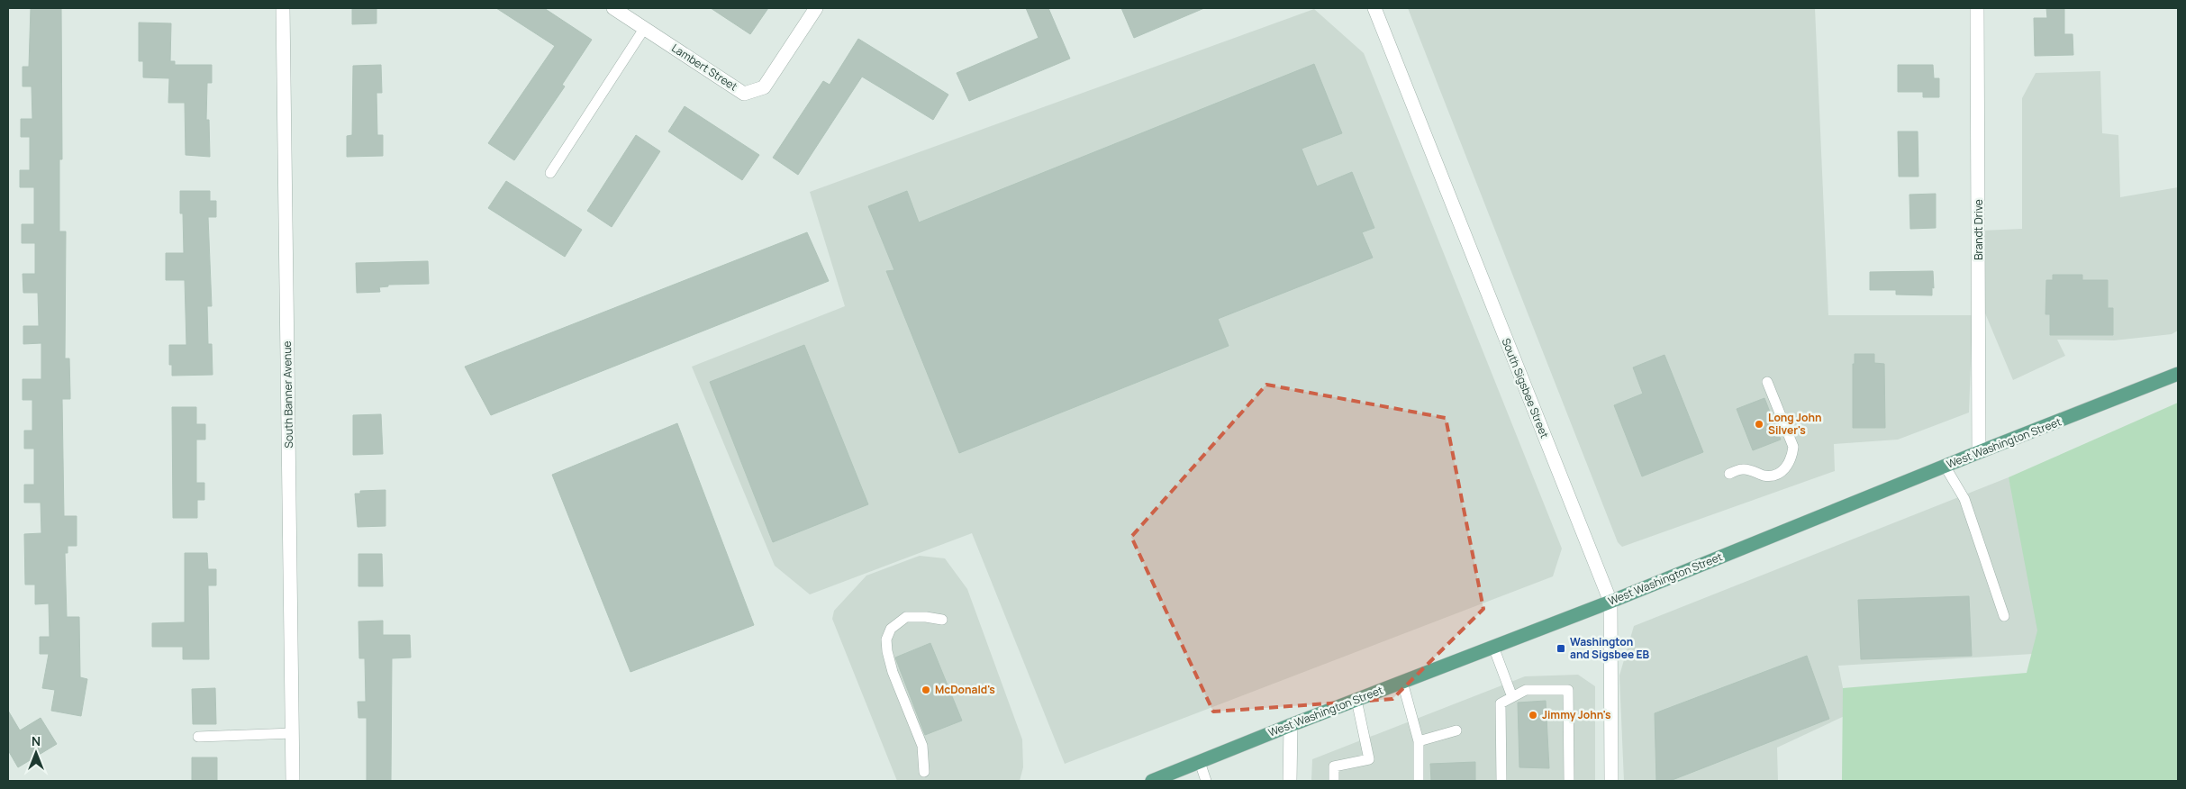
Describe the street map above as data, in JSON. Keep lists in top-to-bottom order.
{
  "streets": {
    "main road": ["West Washington Street"],
    "street": [
      "Lambert Street",
      "Brandt Drive",
      "South Sigsbee Street",
      "South Banner Avenue"
    ]
  },
  "crossings": [
    ["Brandt Drive", "West Washington Street"],
    ["South Sigsbee Street", "West Washington Street"]
  ],
  "places": {
    "other": ["Long John Silver's", "McDonald's", "Jimmy John's"],
    "transit": ["Washington and Sigsbee EB"]
  },
  "north": "top"
}
